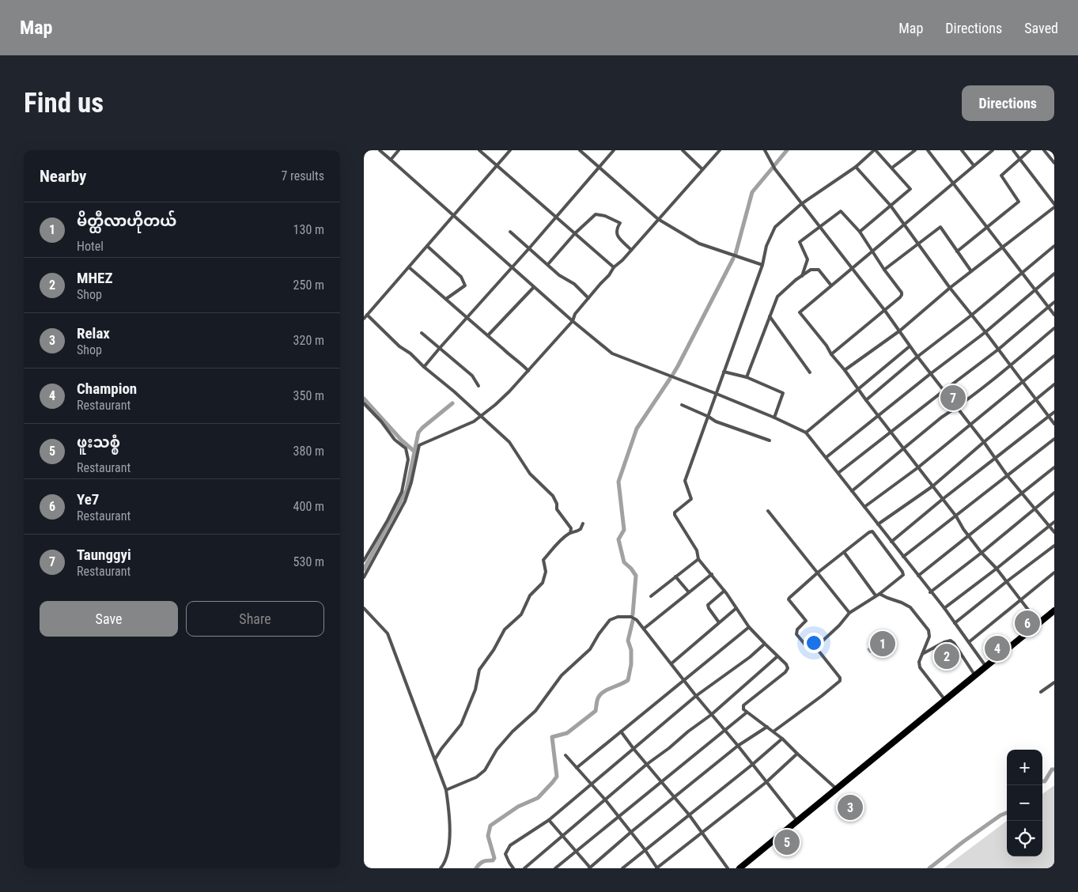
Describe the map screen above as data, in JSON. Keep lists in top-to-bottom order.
{
  "page": {
    "header": "Map",
    "nav": ["Map", "Directions", "Saved"],
    "buttons": [
      "Directions",
      ["Save", "Share"]
    ],
    "title": "Find us",
    "heading": ["Nearby", "7 results"],
    "list": [
      {
        "mark": "1",
        "name": "မိတ္ထီလာဟိုတယ်",
        "note": "Hotel",
        "value": "130 m"
      },
      {
        "mark": "2",
        "name": "MHEZ",
        "note": "Shop",
        "value": "250 m"
      },
      {
        "mark": "3",
        "name": "Relax",
        "note": "Shop",
        "value": "320 m"
      },
      {
        "mark": "4",
        "name": "Champion",
        "note": "Restaurant",
        "value": "350 m"
      },
      {
        "mark": "5",
        "name": "ဖူးသစ္စံ",
        "note": "Restaurant",
        "value": "380 m"
      },
      {
        "mark": "6",
        "name": "Ye7",
        "note": "Restaurant",
        "value": "400 m"
      },
      {
        "mark": "7",
        "name": "Taunggyi",
        "note": "Restaurant",
        "value": "530 m"
      }
    ],
    "pins": [
      "7",
      "6",
      "1",
      "4",
      "2",
      "3",
      "5"
    ],
    "map_buttons": ["+", "−"]
  }
}
